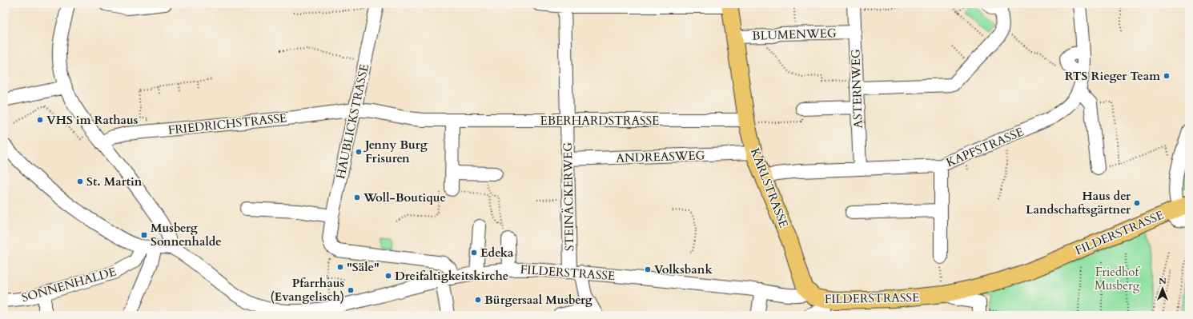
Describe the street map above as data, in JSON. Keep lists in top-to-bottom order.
{
  "streets": {
    "main road": ["KARLSTRASSE", "FILDERSTRASSE"],
    "street": [
      "BLUMENWEG",
      "ASTERNWEG",
      "EBERHARDSTRASSE",
      "HAUBLICKSTRASSE",
      "FRIEDRICHSTRASSE",
      "KAPFSTRASSE",
      "ANDREASWEG",
      "STEINÄCKERWEG",
      "SONNENHALDE"
    ]
  },
  "crossings": [
    ["BLUMENWEG", "ASTERNWEG"],
    ["BLUMENWEG", "KARLSTRASSE"],
    ["ASTERNWEG", "KAPFSTRASSE"],
    ["EBERHARDSTRASSE", "HAUBLICKSTRASSE"],
    ["EBERHARDSTRASSE", "FRIEDRICHSTRASSE"],
    ["EBERHARDSTRASSE", "KARLSTRASSE"],
    ["EBERHARDSTRASSE", "STEINÄCKERWEG"],
    ["HAUBLICKSTRASSE", "FRIEDRICHSTRASSE"],
    ["HAUBLICKSTRASSE", "FILDERSTRASSE"],
    ["KAPFSTRASSE", "KARLSTRASSE"],
    ["ANDREASWEG", "KARLSTRASSE"],
    ["ANDREASWEG", "STEINÄCKERWEG"],
    ["KARLSTRASSE", "FILDERSTRASSE"],
    ["STEINÄCKERWEG", "FILDERSTRASSE"]
  ],
  "parks": ["Friedhof Musberg"],
  "places": {
    "other": [
      "RTS Rieger Team",
      "VHS im Rathaus",
      "Jenny Burg Frisuren",
      "St. Martin",
      "Woll-Boutique",
      "Haus der Landschaftsgärtner",
      "Edeka",
      "\"Säle\"",
      "Volksbank",
      "Dreifaltigkeitskirche",
      "Pfarrhaus (Evangelisch)",
      "Bürgersaal Musberg"
    ],
    "transit": ["Musberg Sonnenhalde"]
  },
  "north": "top"
}
